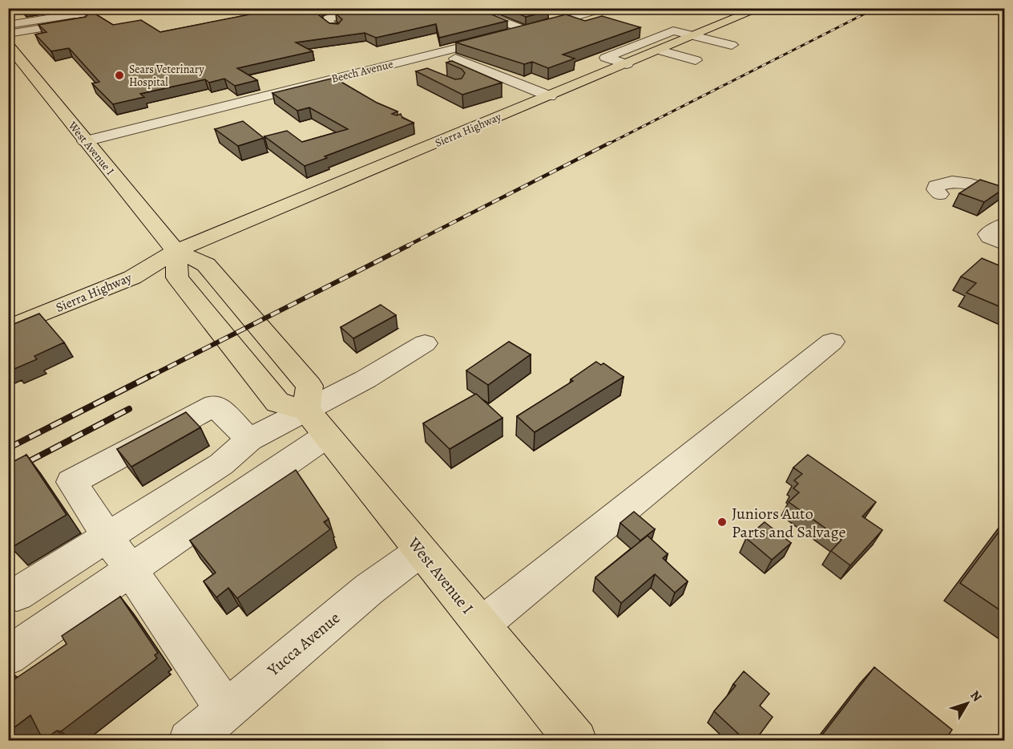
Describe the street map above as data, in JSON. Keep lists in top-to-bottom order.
{
  "streets": {
    "main road": ["Sierra Highway", "West Avenue I"],
    "street": ["Beech Avenue", "Yucca Avenue"]
  },
  "crossings": [
    ["Beech Avenue", "West Avenue I"],
    ["Sierra Highway", "West Avenue I"],
    ["West Avenue I", "Yucca Avenue"]
  ],
  "places": ["Sears Veterinary Hospital", "Juniors Auto Parts and Salvage"],
  "north": "top right"
}
